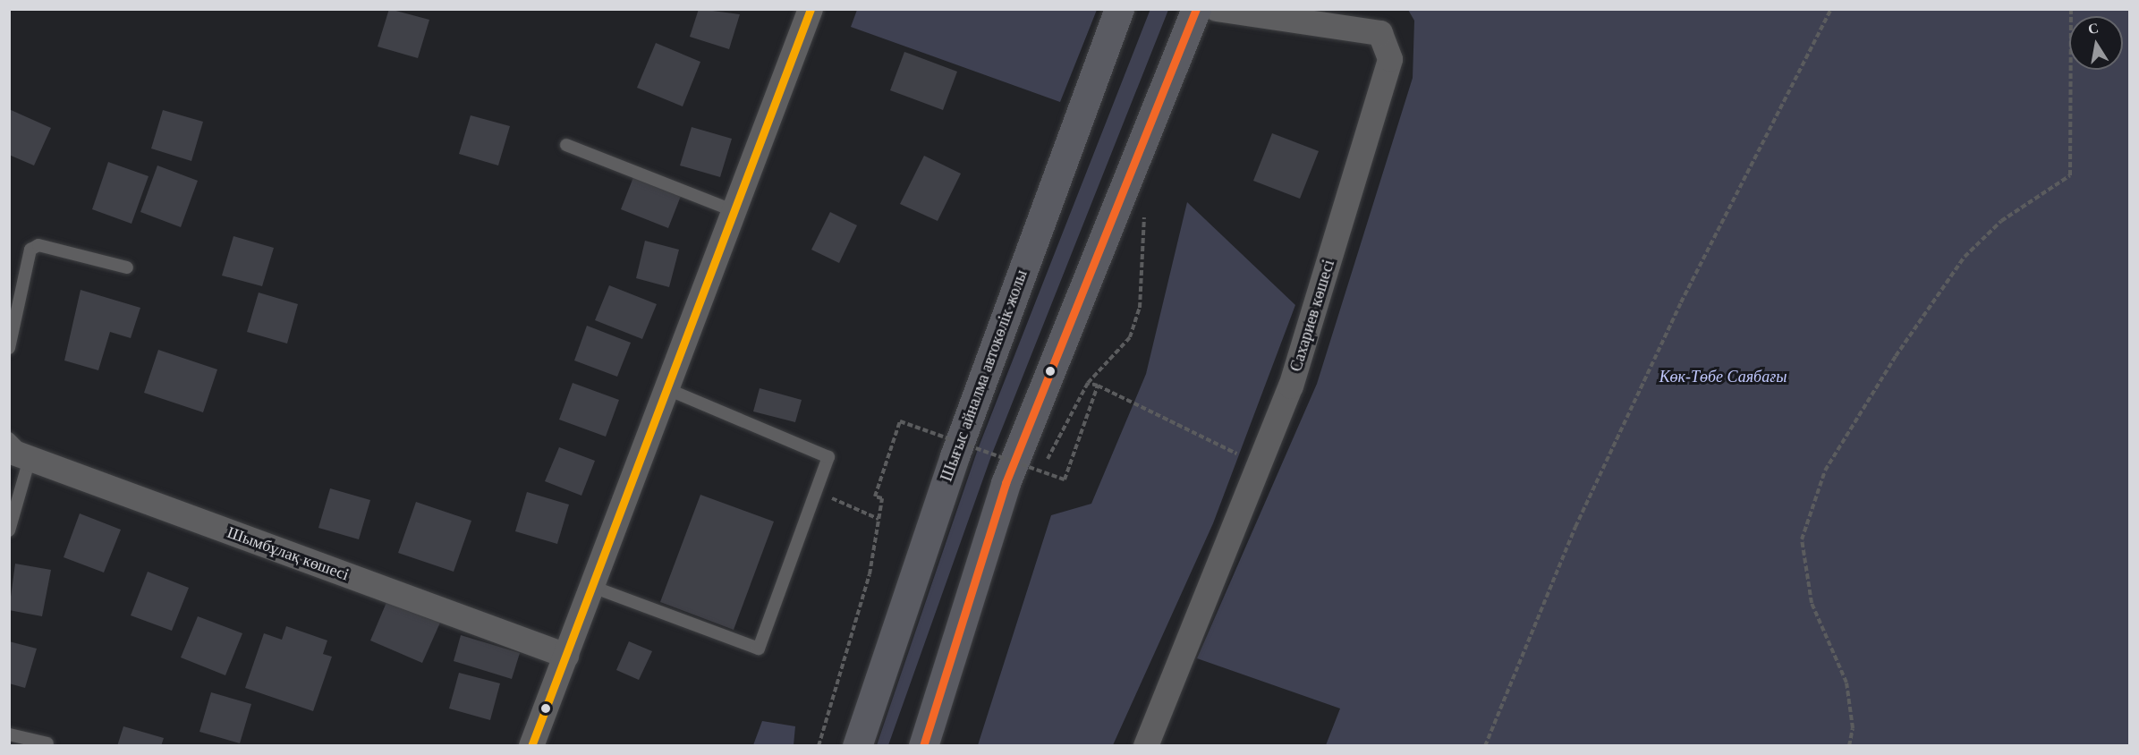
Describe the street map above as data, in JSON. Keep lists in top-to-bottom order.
{
  "streets": {
    "main road": ["Шығыс айналма автокөлік жолы"],
    "street": ["Сахариев көшесі", "Шымбұлақ көшесі"]
  },
  "parks": ["Көк-Төбе Саябағы"],
  "north": "top"
}
